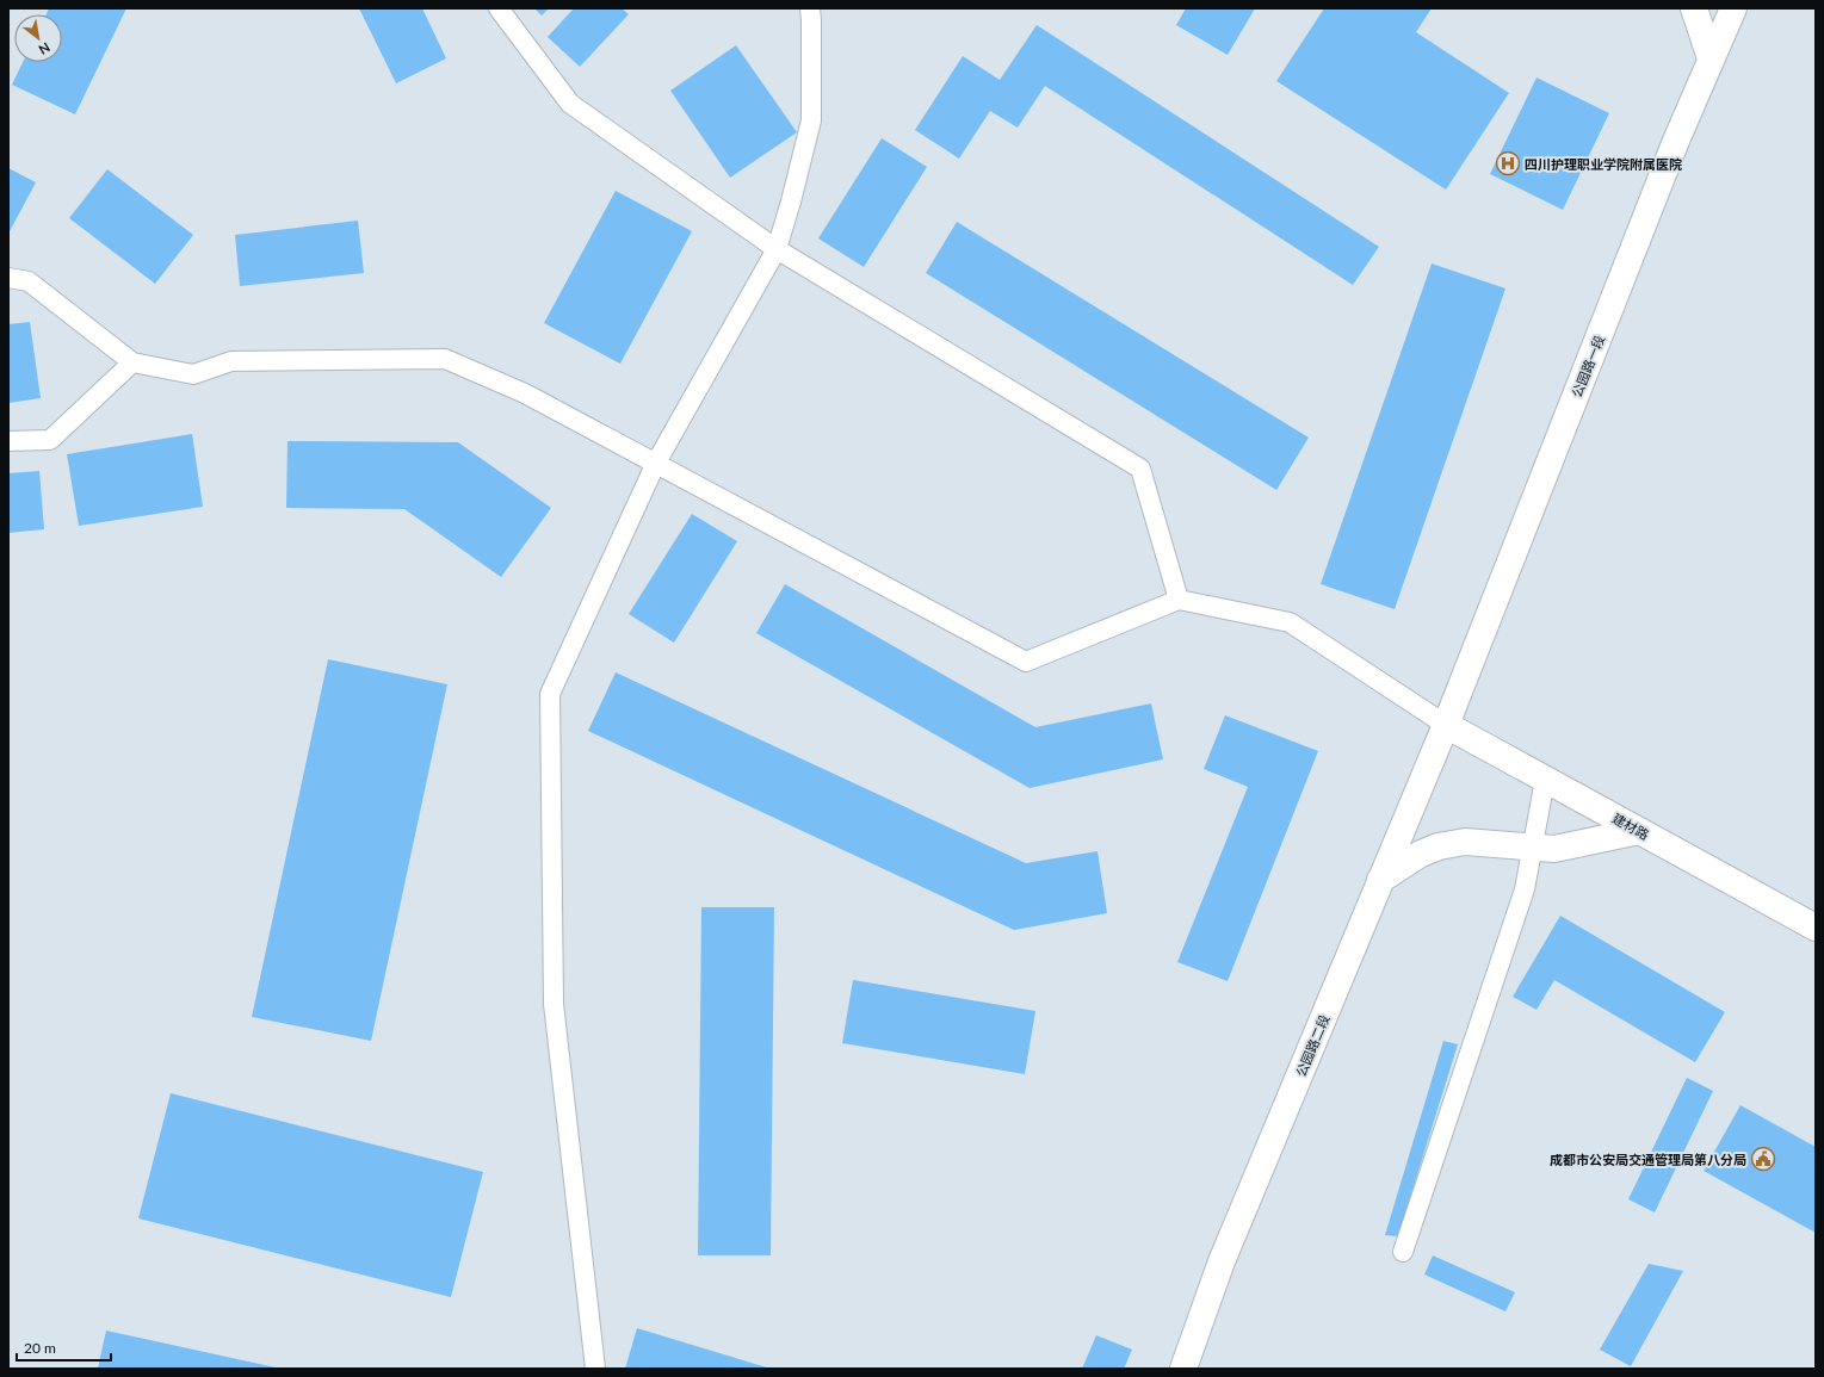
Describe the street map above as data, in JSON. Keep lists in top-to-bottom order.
{
  "streets": {
    "street": ["公园路一段", "建材路", "公园路二段"]
  },
  "crossings": [
    ["公园路一段", "建材路"],
    ["公园路一段", "公园路二段"],
    ["建材路", "公园路二段"]
  ],
  "places": {
    "hospital": ["四川护理职业学院附属医院"],
    "public building": ["成都市公安局交通管理局第八分局"]
  },
  "scale_bar": "20 m",
  "north": "bottom right"
}
